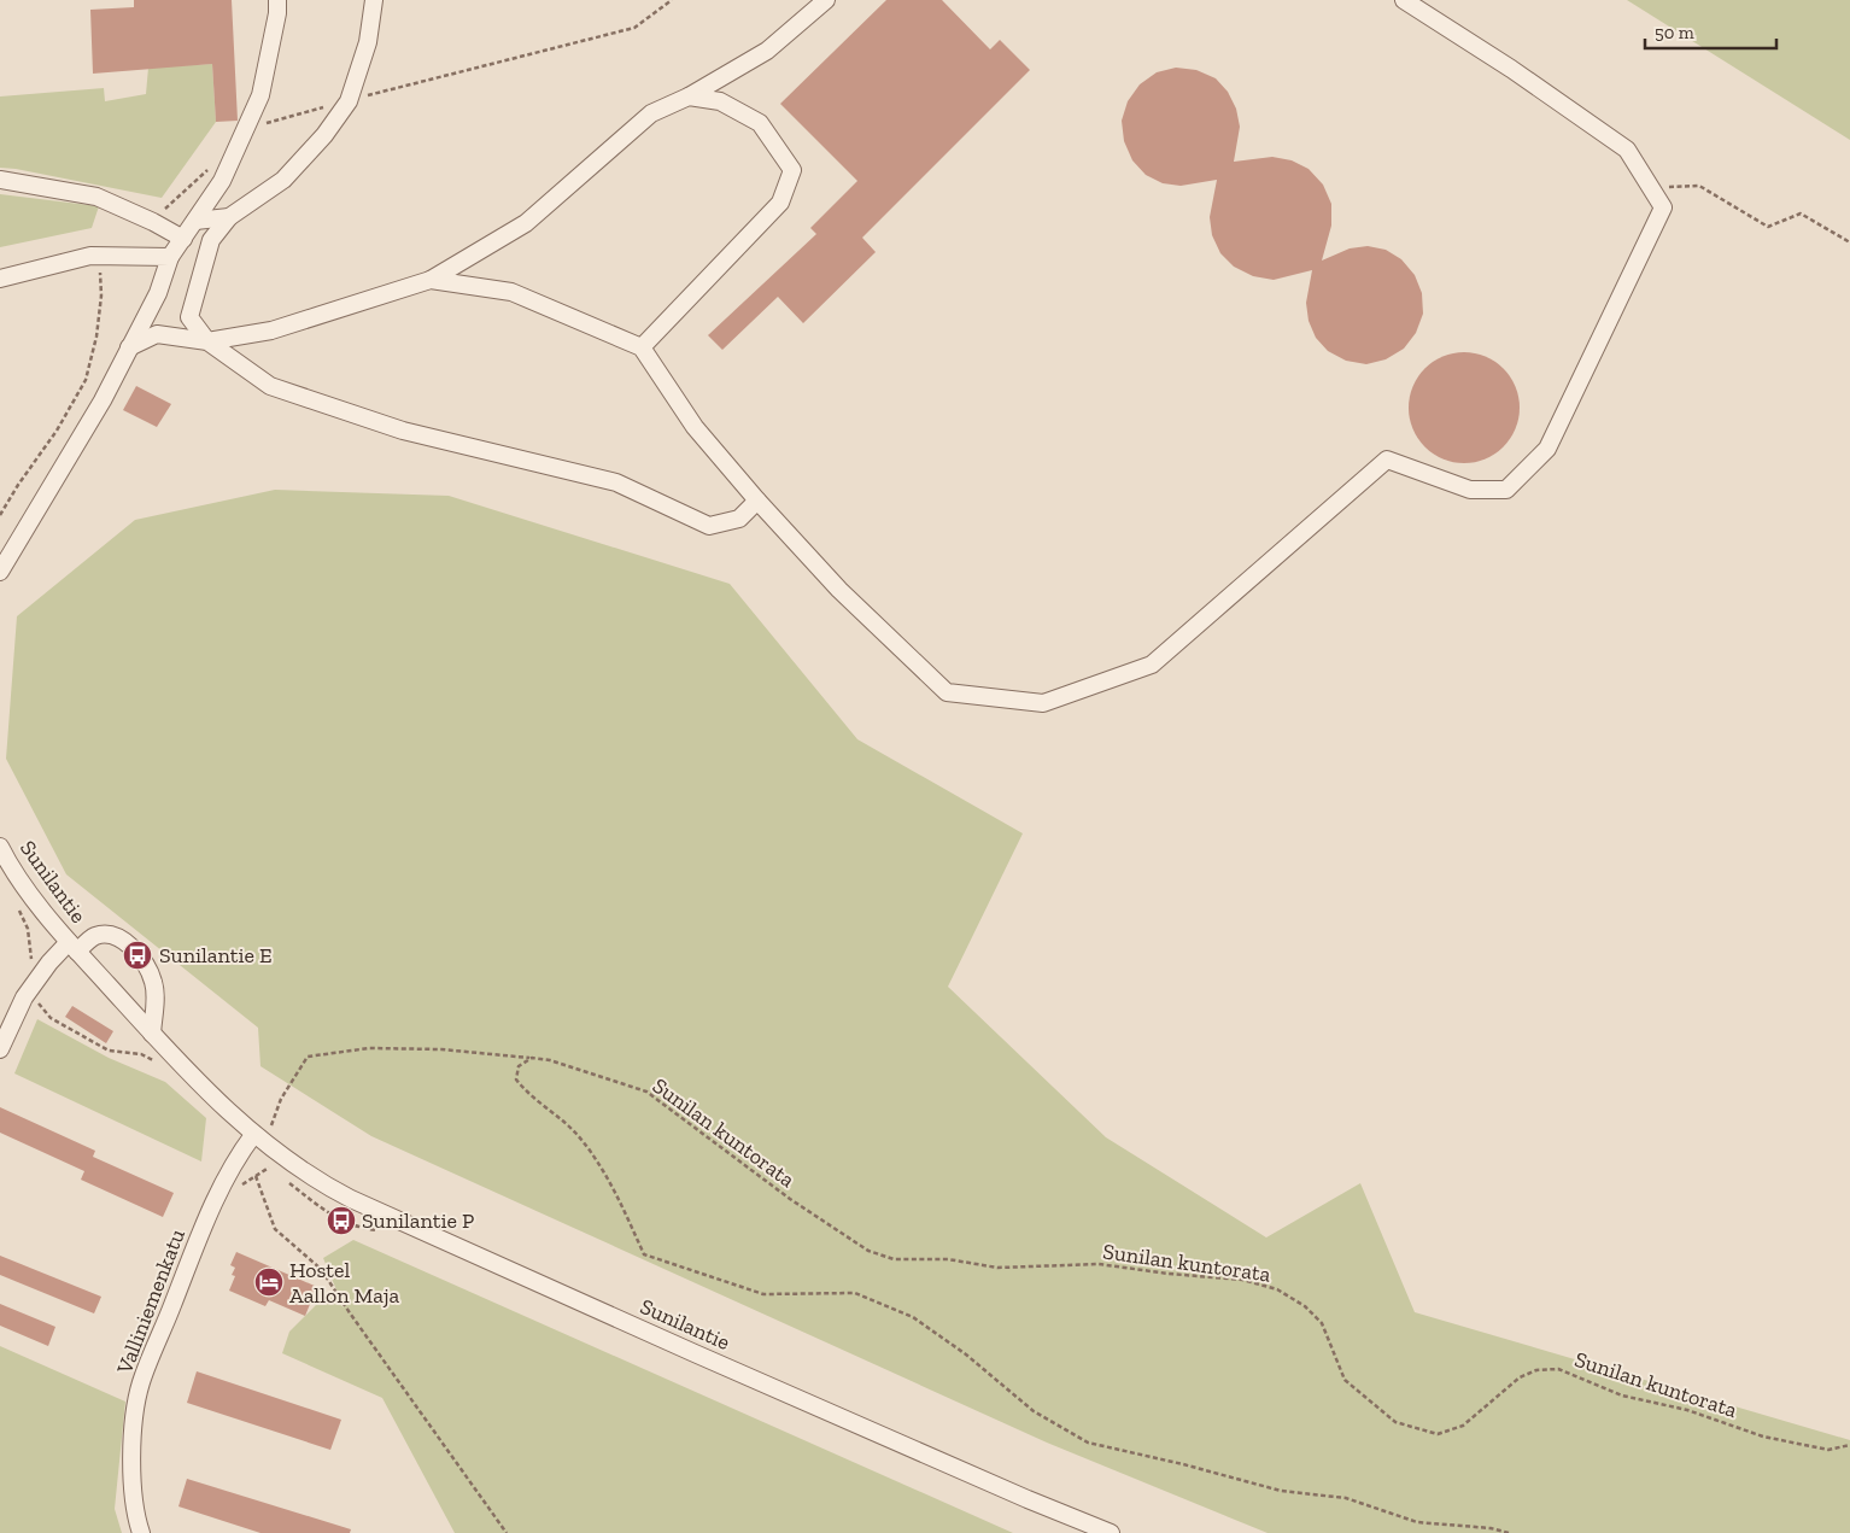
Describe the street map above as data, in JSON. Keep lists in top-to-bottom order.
{
  "streets": {
    "street": ["Sunilantie", "Valliniemenkatu"],
    "path": ["Sunilan kuntorata"]
  },
  "crossings": [
    ["Sunilantie", "Sunilan kuntorata"],
    ["Sunilantie", "Valliniemenkatu"],
    ["Sunilan kuntorata", "Valliniemenkatu"]
  ],
  "places": {
    "bus stop": ["Sunilantie E", "Sunilantie P"],
    "hotel": ["Hostel Aallon Maja"]
  },
  "scale_bar": "50 m"
}
